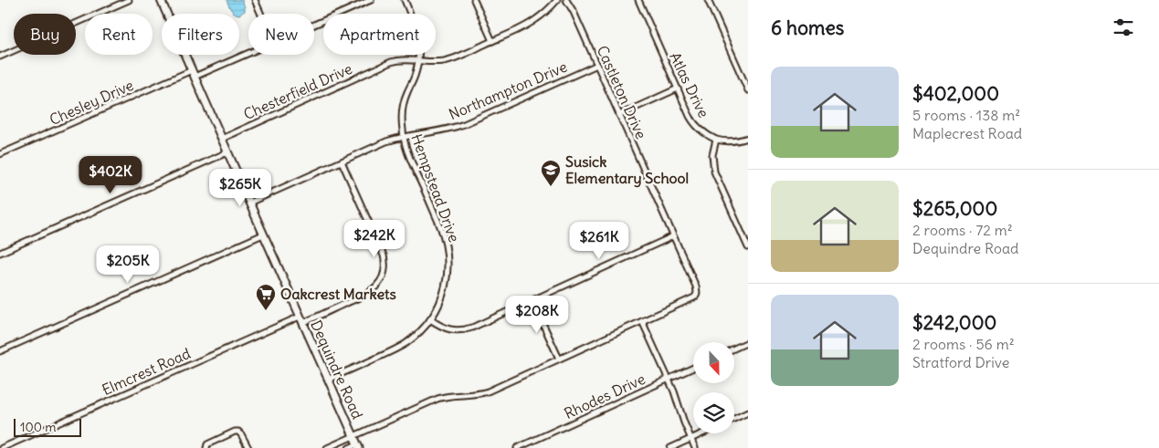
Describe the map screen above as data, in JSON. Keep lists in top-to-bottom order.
{
  "streets": {
    "main road": ["Dequindre Road"],
    "street": [
      "Atlas Drive",
      "Northampton Drive",
      "Chesterfield Drive",
      "Castleton Drive",
      "Chesley Drive",
      "Hempstead Drive",
      "Elmcrest Road",
      "Rhodes Drive"
    ]
  },
  "crossings": [
    ["Northampton Drive", "Castleton Drive"],
    ["Northampton Drive", "Hempstead Drive"],
    ["Northampton Drive", "Dequindre Road"],
    ["Chesterfield Drive", "Hempstead Drive"],
    ["Chesterfield Drive", "Dequindre Road"],
    ["Chesley Drive", "Dequindre Road"],
    ["Hempstead Drive", "Dequindre Road"],
    ["Dequindre Road", "Elmcrest Road"]
  ],
  "places": {
    "school or university": ["Susick Elementary School"],
    "supermarket": ["Oakcrest Markets"]
  },
  "scale_bar": "100 m",
  "north": "bottom",
  "page": {
    "heading": "6 homes",
    "chip": [
      "Buy",
      "Rent",
      "Filters",
      "New",
      "Apartment"
    ],
    "list": [
      {
        "name": "$402,000",
        "note": "5 rooms · 138 m² · Maplecrest Road"
      },
      {
        "name": "$265,000",
        "note": "2 rooms · 72 m² · Dequindre Road"
      },
      {
        "name": "$242,000",
        "note": "2 rooms · 56 m² · Stratford Drive"
      }
    ],
    "price": [
      "$402K",
      "$265K",
      "$242K",
      "$261K",
      "$205K",
      "$208K"
    ],
    "scale": "100 m"
  }
}
